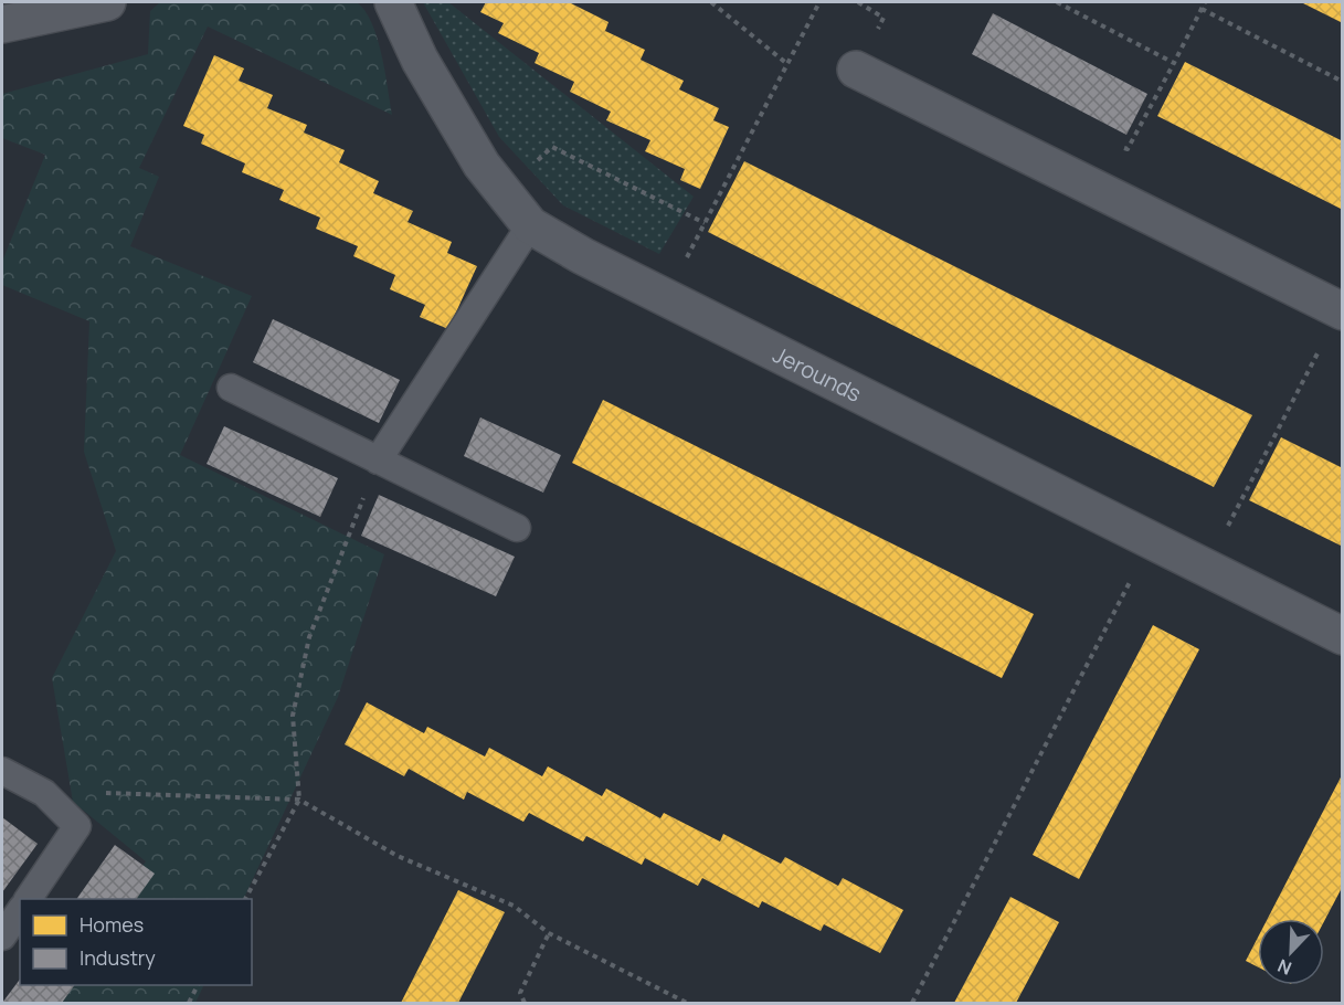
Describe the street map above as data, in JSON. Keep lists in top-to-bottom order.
{
  "streets": {
    "street": ["Jerounds"]
  },
  "legend": ["Homes", "Industry"],
  "north": "bottom left"
}
